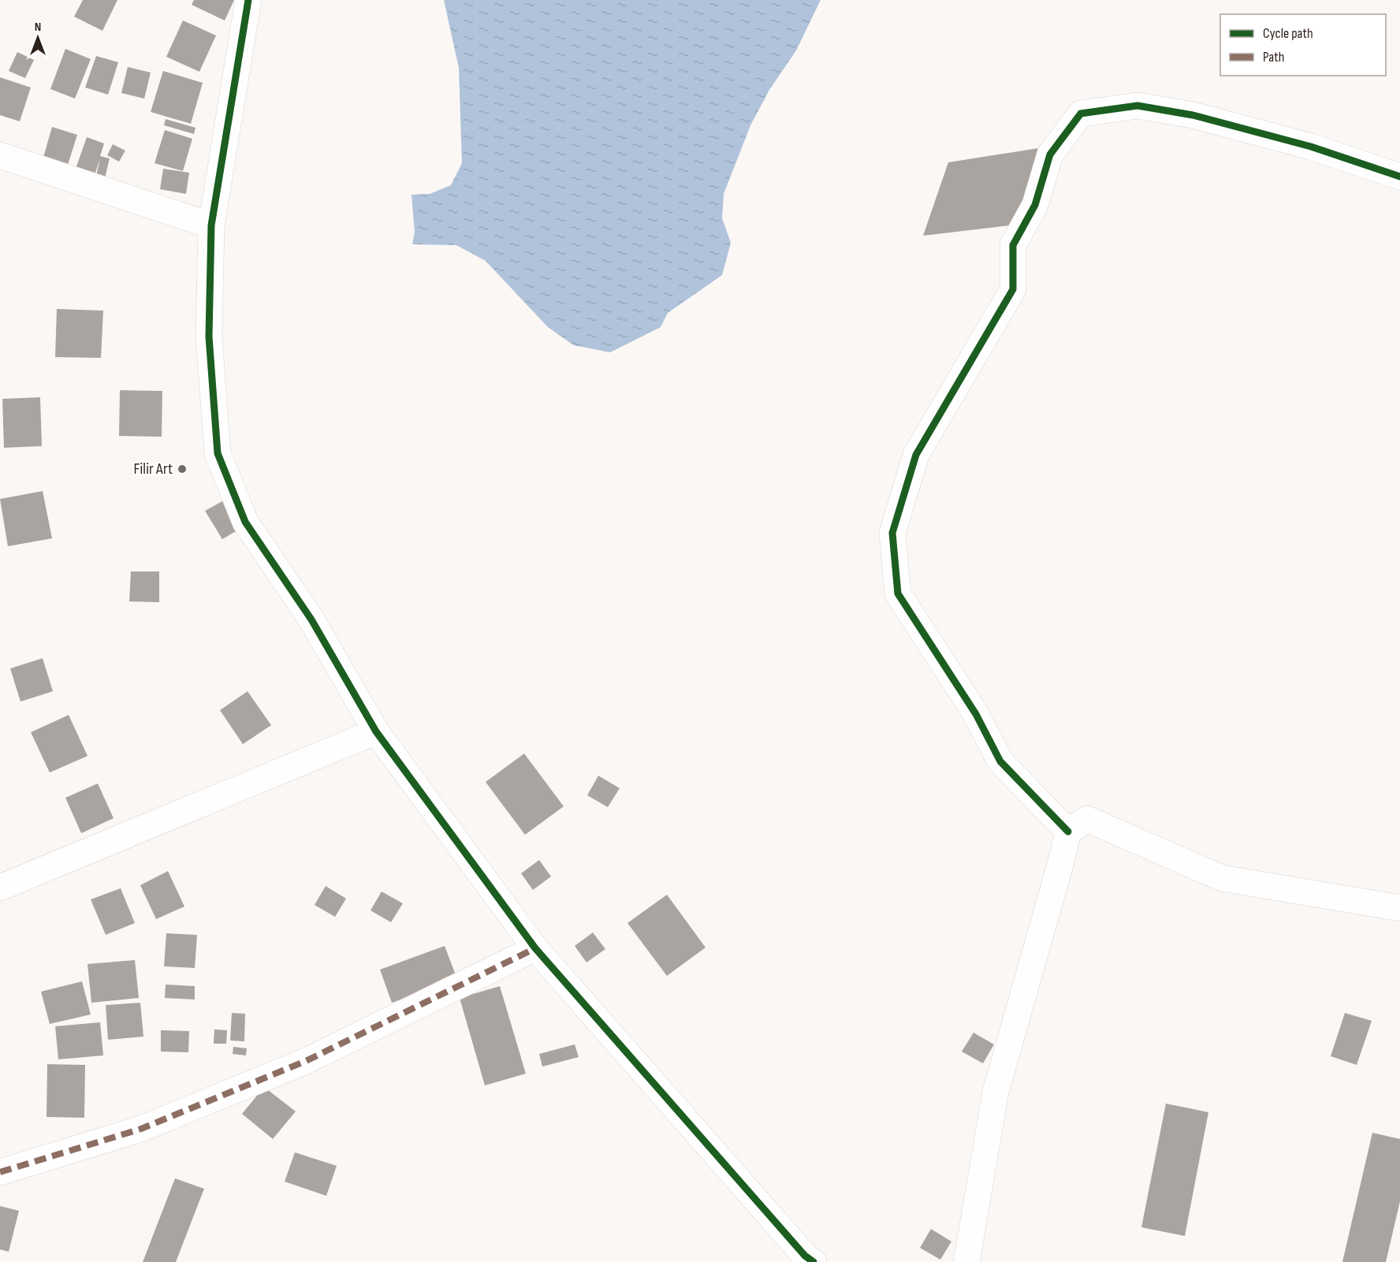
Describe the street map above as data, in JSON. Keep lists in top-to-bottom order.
{
  "places": ["Filir Art"],
  "legend": ["Cycle path", "Path"],
  "north": "top"
}
